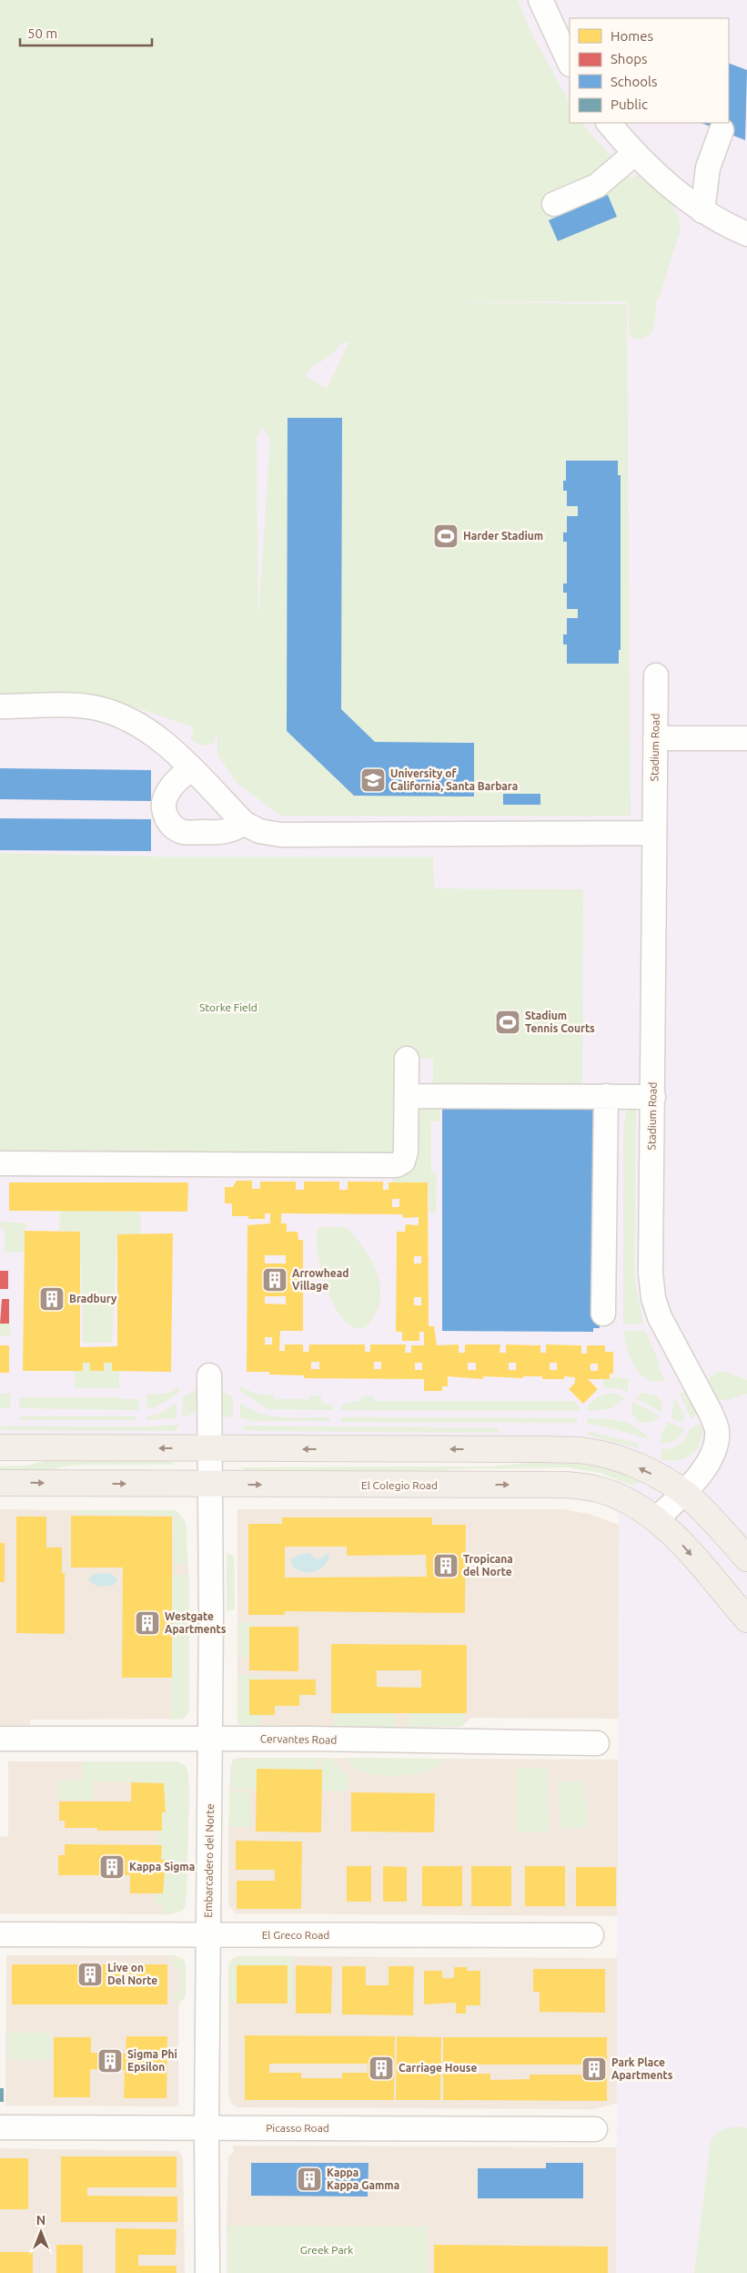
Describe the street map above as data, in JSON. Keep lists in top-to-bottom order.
{
  "streets": {
    "main road": ["El Colegio Road"],
    "street": [
      "Stadium Road",
      "Cervantes Road",
      "Embarcadero del Norte",
      "El Greco Road",
      "Picasso Road"
    ]
  },
  "crossings": [
    ["Stadium Road", "El Colegio Road"],
    ["El Colegio Road", "Embarcadero del Norte"],
    ["Cervantes Road", "Embarcadero del Norte"],
    ["Embarcadero del Norte", "El Greco Road"],
    ["Embarcadero del Norte", "Picasso Road"]
  ],
  "parks": ["Storke Field", "Greek Park"],
  "places": {
    "sports": ["Harder Stadium", "Stadium Tennis Courts"],
    "school or university": ["University of California, Santa Barbara"],
    "building": [
      "Arrowhead Village",
      "Bradbury",
      "Tropicana del Norte",
      "Westgate Apartments",
      "Kappa Sigma",
      "Live on Del Norte",
      "Sigma Phi Epsilon",
      "Carriage House",
      "Park Place Apartments",
      "Kappa Kappa Gamma"
    ]
  },
  "legend": [
    "Homes",
    "Shops",
    "Schools",
    "Public"
  ],
  "scale_bar": "50 m",
  "north": "top"
}
